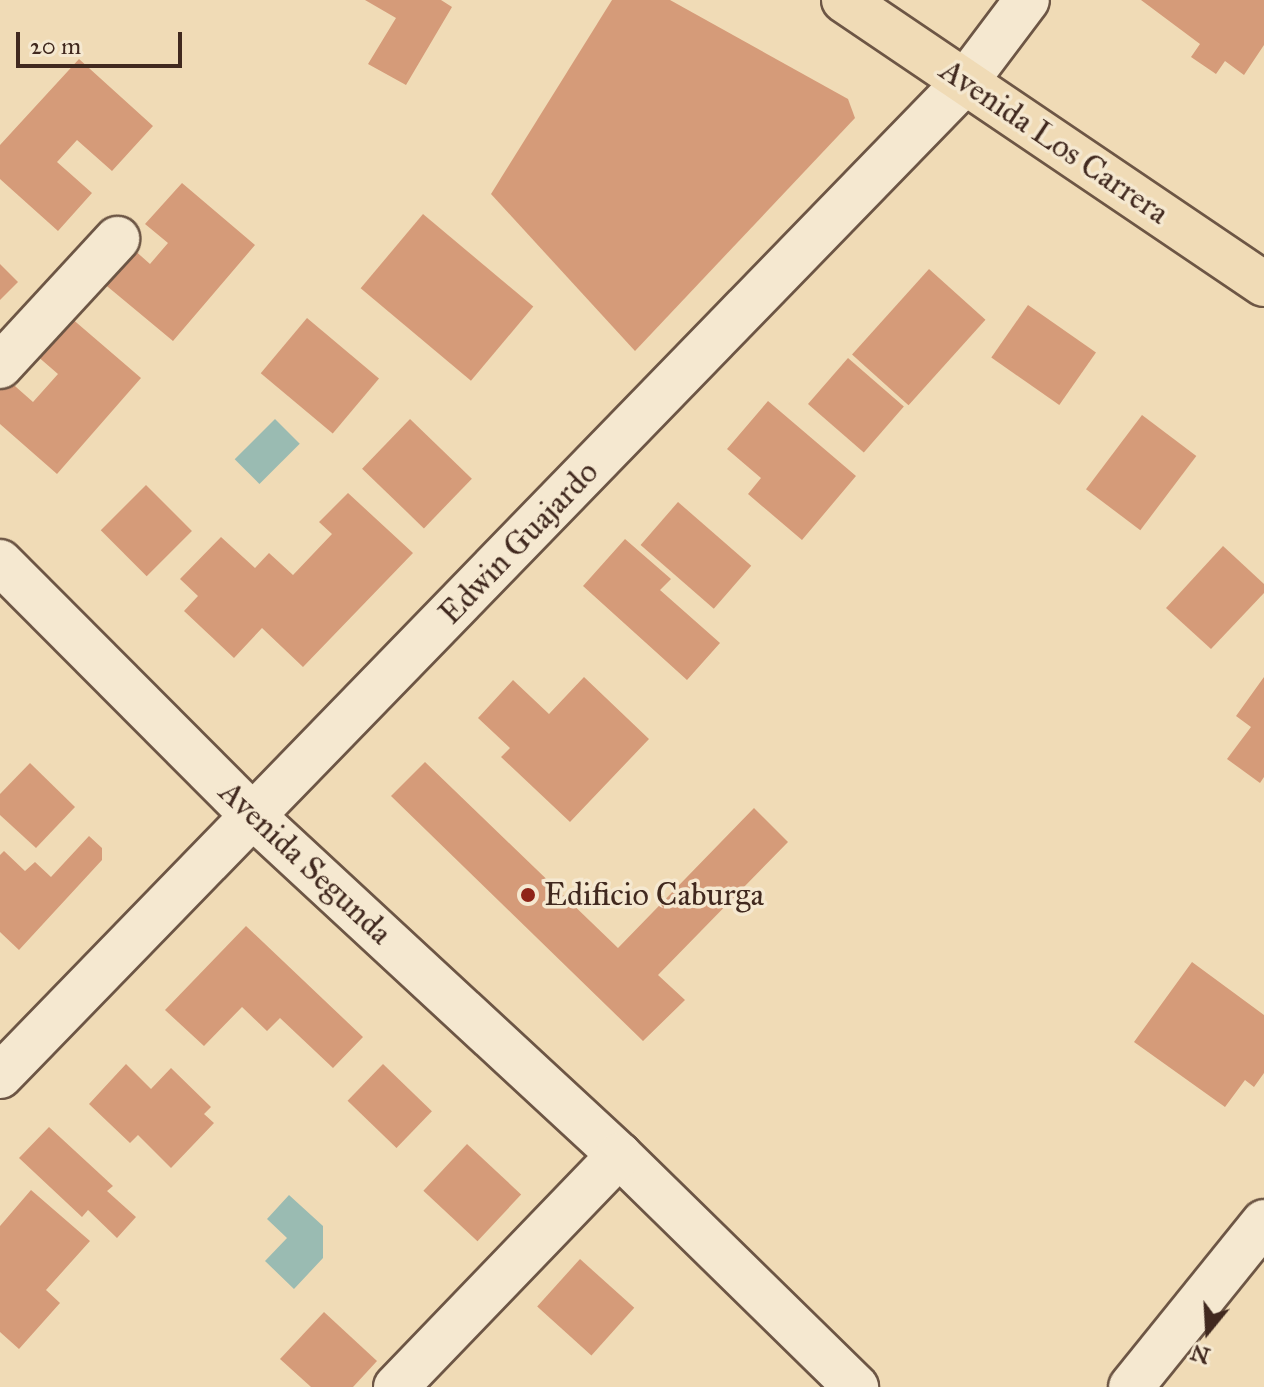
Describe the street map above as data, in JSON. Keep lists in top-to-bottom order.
{
  "streets": {
    "main road": ["Avenida Los Carrera"],
    "street": ["Edwin Guajardo", "Avenida Segunda"]
  },
  "crossings": [
    ["Avenida Los Carrera", "Edwin Guajardo"],
    ["Edwin Guajardo", "Avenida Segunda"]
  ],
  "places": ["Edificio Caburga"],
  "scale_bar": "20 m",
  "north": "bottom"
}
